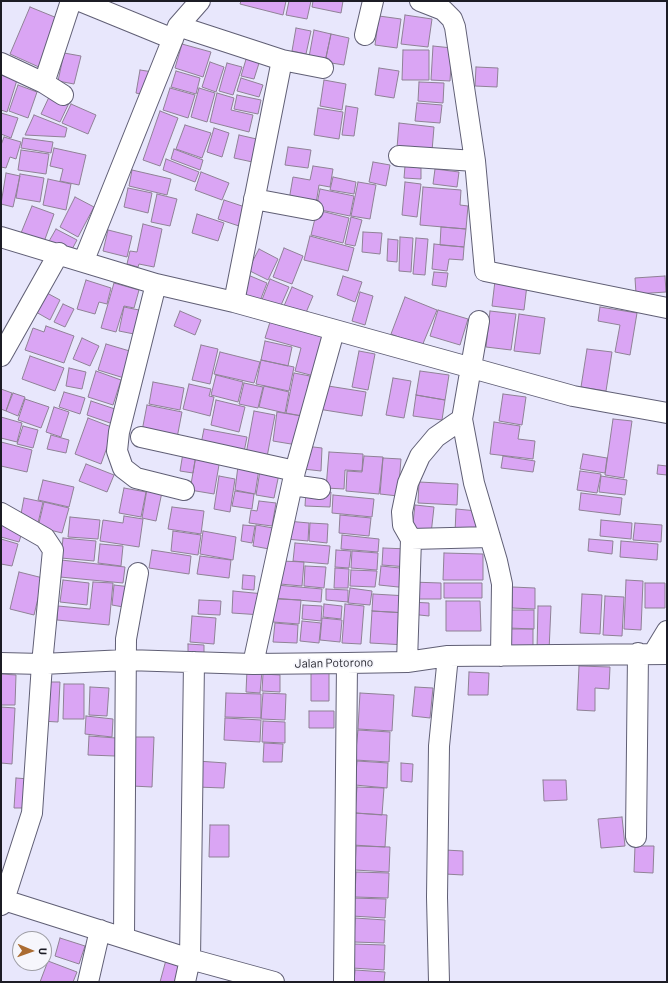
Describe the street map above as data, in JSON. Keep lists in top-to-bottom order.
{
  "streets": {
    "street": ["Jalan Potorono"]
  },
  "north": "right"
}
